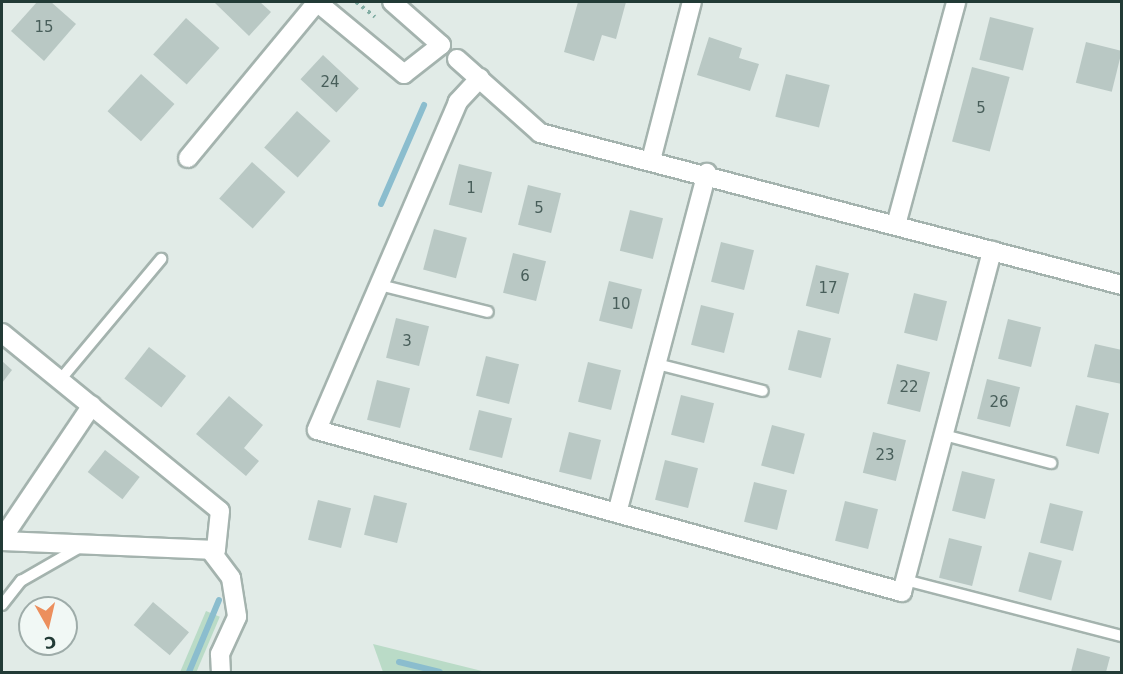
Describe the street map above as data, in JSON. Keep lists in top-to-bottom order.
{
  "house_numbers": [
    "15",
    "24",
    "5",
    "1",
    "5",
    "6",
    "17",
    "10",
    "3",
    "22",
    "26",
    "23"
  ],
  "north": "bottom"
}
